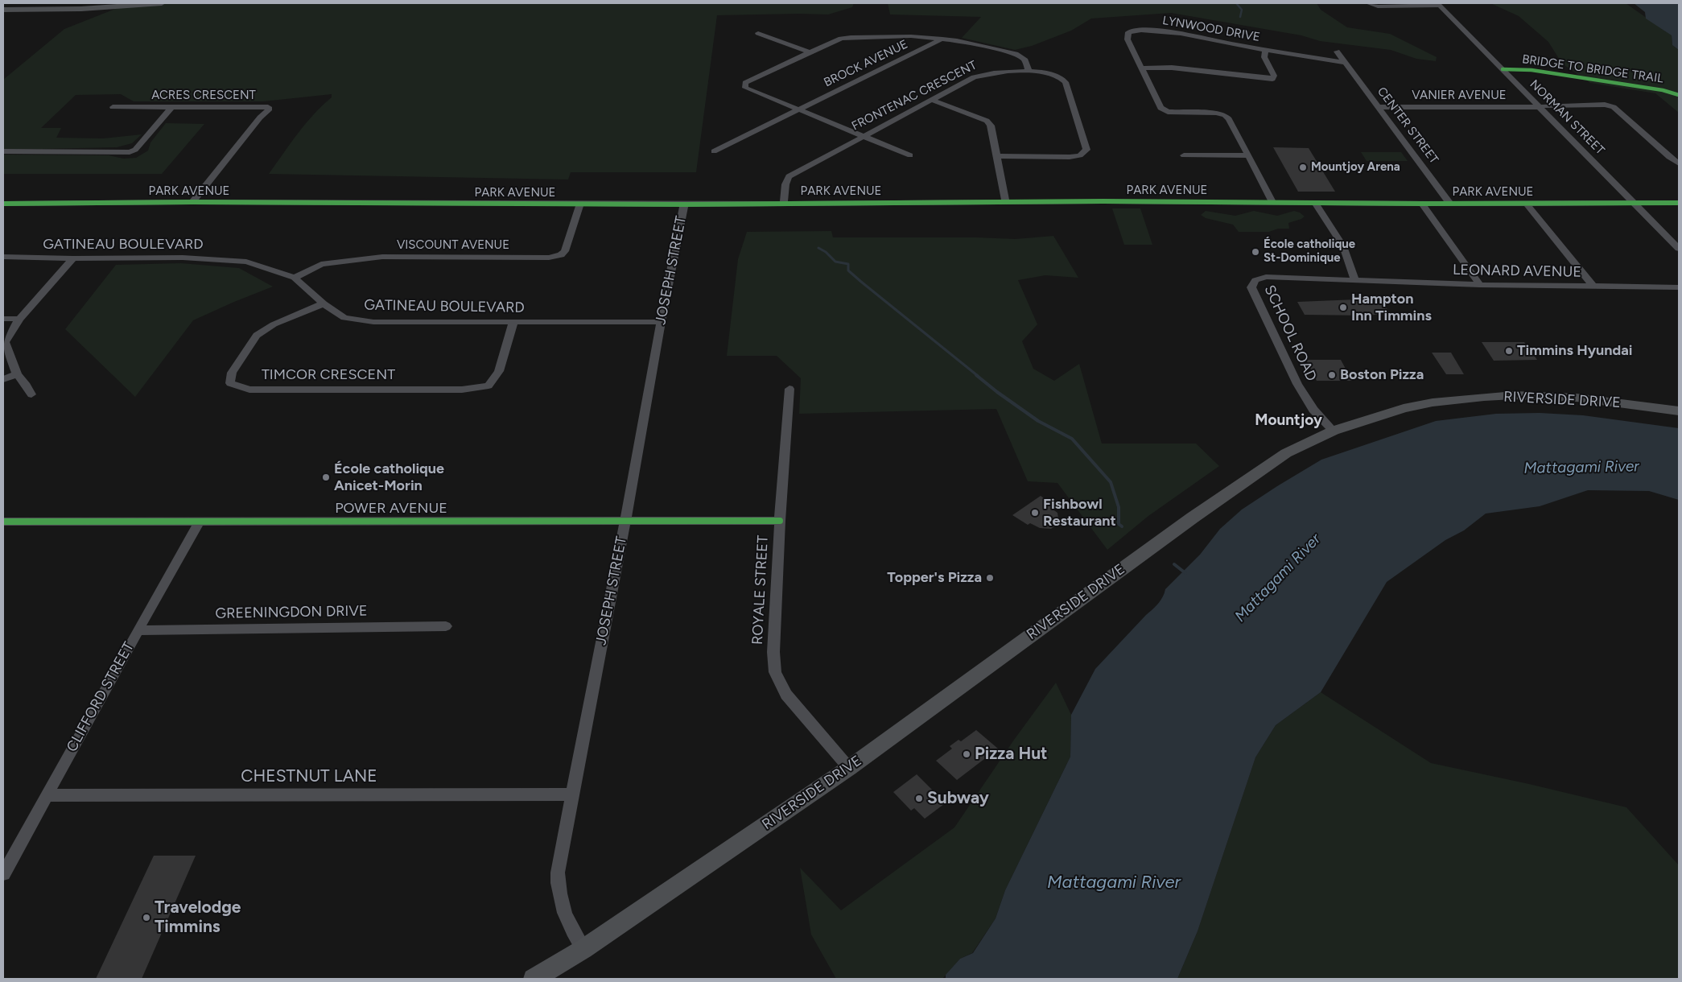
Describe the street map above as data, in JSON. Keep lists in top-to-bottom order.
{
  "streets": {
    "main road": ["RIVERSIDE DRIVE"],
    "street": [
      "LYNWOOD DRIVE",
      "BROCK AVENUE",
      "ACRES CRESCENT",
      "FRONTENAC CRESCENT",
      "VANIER AVENUE",
      "NORMAN STREET",
      "CENTER STREET",
      "PARK AVENUE",
      "GATINEAU BOULEVARD",
      "VISCOUNT AVENUE",
      "JOSEPH STREET",
      "LEONARD AVENUE",
      "SCHOOL ROAD",
      "TIMCOR CRESCENT",
      "POWER AVENUE",
      "ROYALE STREET",
      "GREENINGDON DRIVE",
      "CLIFFORD STREET",
      "CHESTNUT LANE"
    ],
    "cycle path": ["BRIDGE TO BRIDGE TRAIL"]
  },
  "crossings": [
    ["LYNWOOD DRIVE", "CENTER STREET"],
    ["LYNWOOD DRIVE", "PARK AVENUE"],
    ["ACRES CRESCENT", "PARK AVENUE"],
    ["FRONTENAC CRESCENT", "PARK AVENUE"],
    ["VANIER AVENUE", "NORMAN STREET"],
    ["VANIER AVENUE", "CENTER STREET"],
    ["NORMAN STREET", "PARK AVENUE"],
    ["CENTER STREET", "PARK AVENUE"],
    ["PARK AVENUE", "VISCOUNT AVENUE"],
    ["PARK AVENUE", "JOSEPH STREET"],
    ["GATINEAU BOULEVARD", "VISCOUNT AVENUE"],
    ["GATINEAU BOULEVARD", "JOSEPH STREET"],
    ["GATINEAU BOULEVARD", "TIMCOR CRESCENT"],
    ["JOSEPH STREET", "RIVERSIDE DRIVE"],
    ["JOSEPH STREET", "POWER AVENUE"],
    ["JOSEPH STREET", "CHESTNUT LANE"],
    ["LEONARD AVENUE", "SCHOOL ROAD"],
    ["SCHOOL ROAD", "RIVERSIDE DRIVE"],
    ["RIVERSIDE DRIVE", "ROYALE STREET"],
    ["POWER AVENUE", "ROYALE STREET"],
    ["POWER AVENUE", "CLIFFORD STREET"],
    ["GREENINGDON DRIVE", "CLIFFORD STREET"],
    ["CLIFFORD STREET", "CHESTNUT LANE"]
  ],
  "districts": ["Mountjoy"],
  "water": ["Mattagami River"],
  "places": [
    "Mountjoy Arena",
    "École catholique St-Dominique",
    "Hampton Inn Timmins",
    "Timmins Hyundai",
    "Boston Pizza",
    "École catholique Anicet-Morin",
    "Fishbowl Restaurant",
    "Topper's Pizza",
    "Pizza Hut",
    "Subway",
    "Travelodge Timmins"
  ]
}
